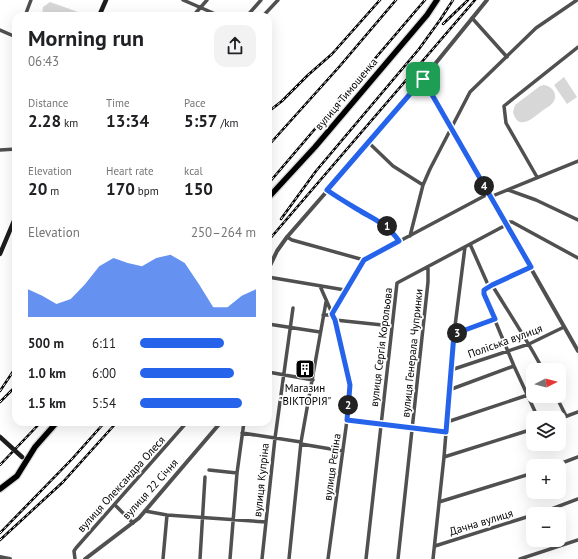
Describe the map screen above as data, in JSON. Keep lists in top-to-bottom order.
{
  "streets": {
    "highway": ["вулиця Тимошенка"],
    "street": [
      "Поліська вулиця",
      "вулиця Сергія Корольова",
      "вулиця Генерала Чупринки",
      "вулиця Рєпіна",
      "вулиця Купріна",
      "вулиця Олександра Олеся",
      "вулиця 22 Січня",
      "Дачна вулиця"
    ]
  },
  "crossings": [
    ["вулиця Сергія Корольова", "вулиця Генерала Чупринки"]
  ],
  "places": {
    "building": ["Магазин \"ВІКТОРІЯ\""]
  },
  "north": "right",
  "page": {
    "heading": ["Morning run", "06:43"],
    "stats": [
      ["Distance", "2.28 km"],
      ["Time", "13:34"],
      ["Pace", "5:57 /km"],
      ["Elevation", "20 m"],
      ["Heart rate", "170 bpm"],
      ["kcal", "150"]
    ],
    "pins": [
      "4",
      "1",
      "3",
      "2"
    ],
    "chart": ["Elevation", "250–264 m"],
    "list": [
      {
        "name": "500 m",
        "note": "6:11"
      },
      {
        "name": "1.0 km",
        "note": "6:00"
      },
      {
        "name": "1.5 km",
        "note": "5:54"
      }
    ],
    "map_buttons": ["+", "−"]
  }
}
